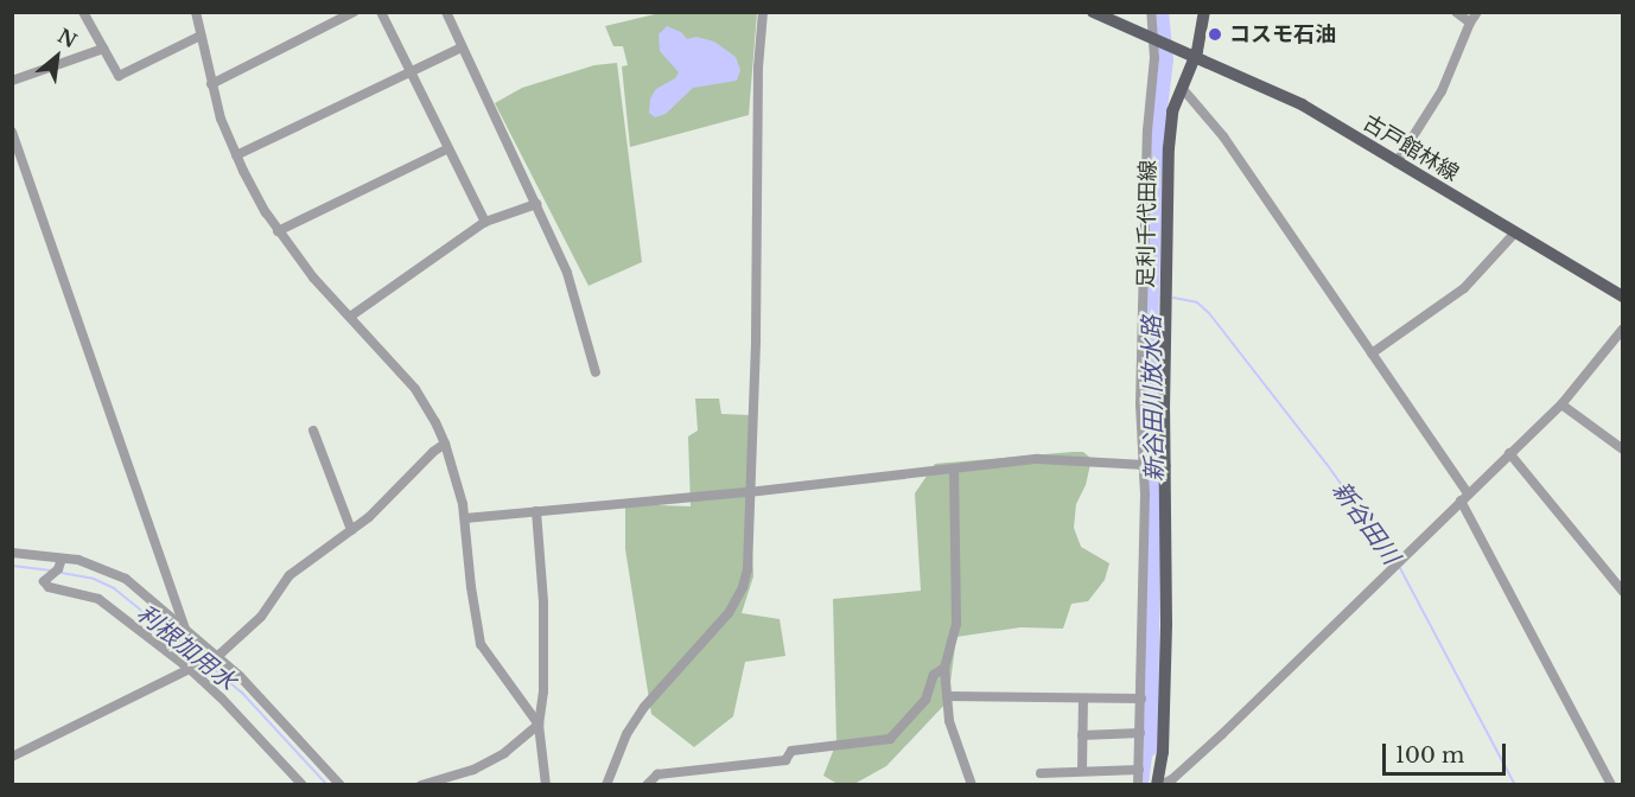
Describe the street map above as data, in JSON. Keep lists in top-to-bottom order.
{
  "streets": {
    "main road": ["古戸館林線", "足利千代田線"]
  },
  "crossings": [
    ["古戸館林線", "足利千代田線"]
  ],
  "water": ["新谷田川放水路", "新谷田川", "利根加用水"],
  "places": ["コスモ石油"],
  "scale_bar": "100 m",
  "north": "top right"
}
